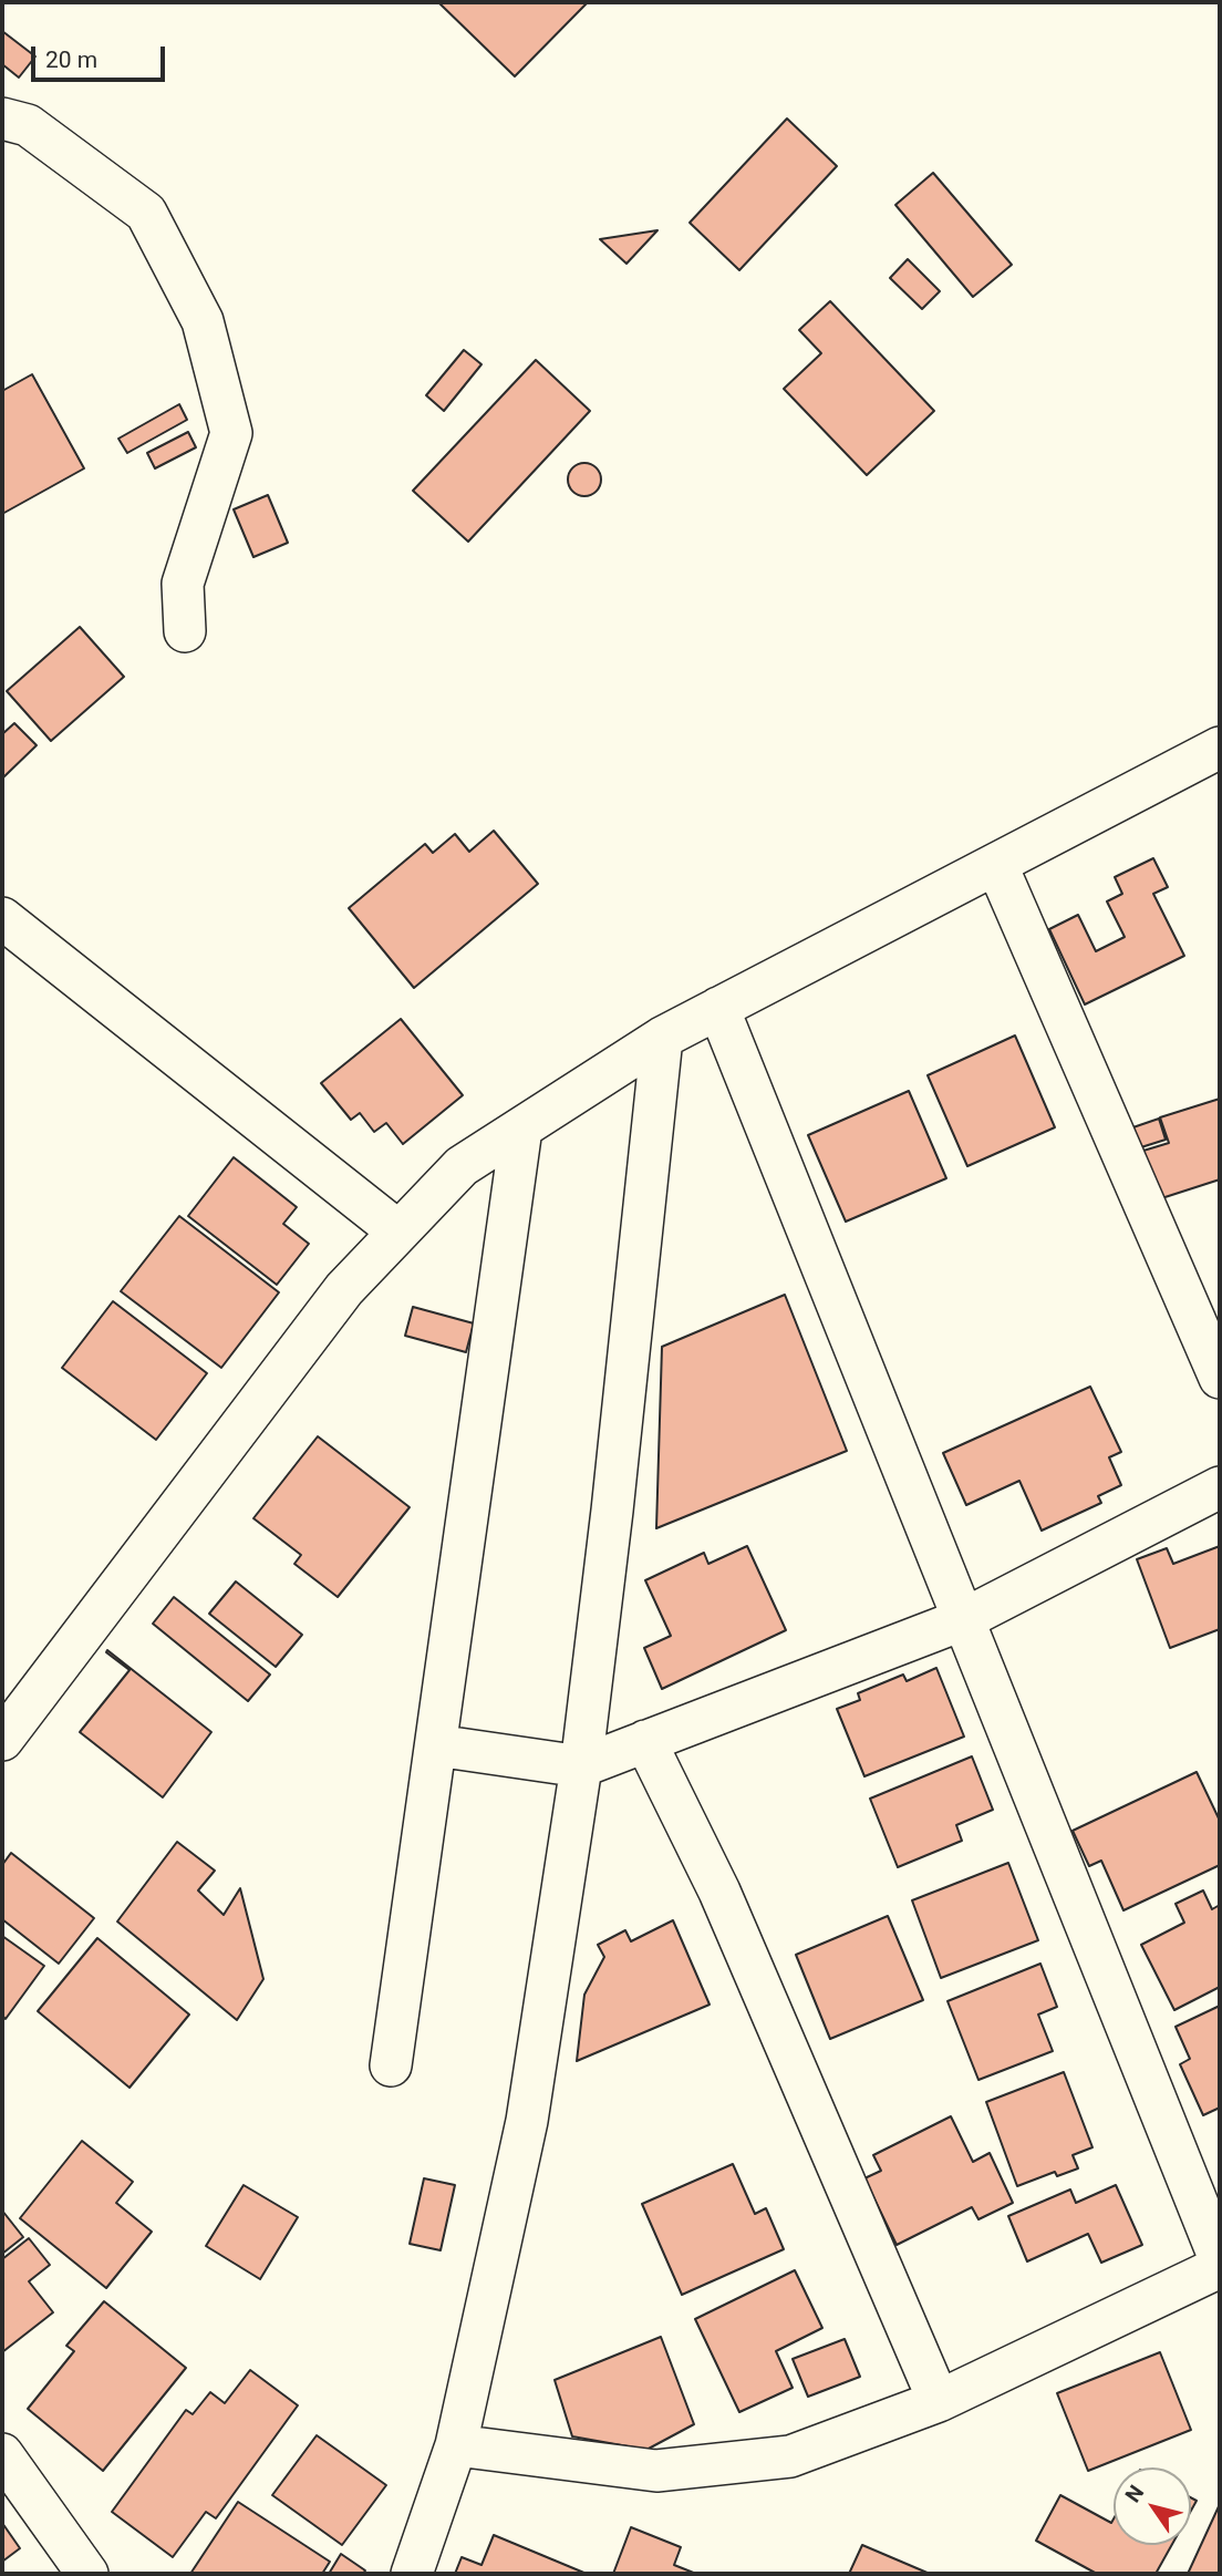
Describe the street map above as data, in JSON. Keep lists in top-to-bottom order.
{
  "scale_bar": "20 m",
  "north": "top left"
}
